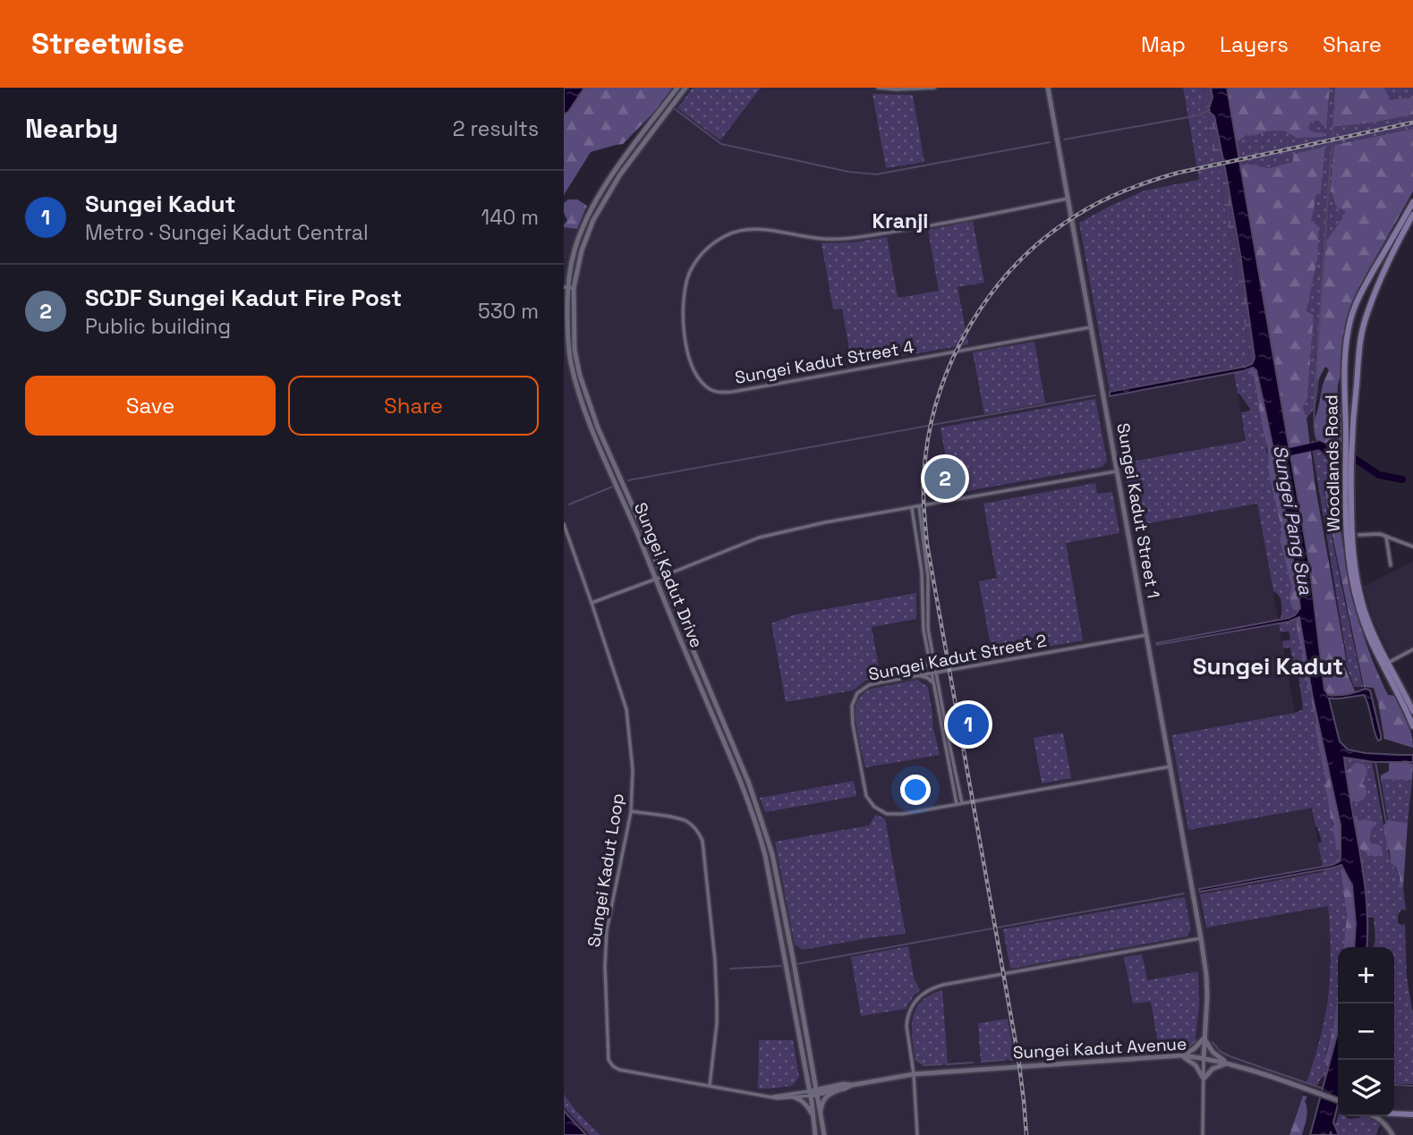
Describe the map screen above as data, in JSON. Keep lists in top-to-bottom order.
{
  "streets": {
    "main road": [
      "Woodlands Road",
      "Sungei Kadut Street 1",
      "Sungei Kadut Drive",
      "Sungei Kadut Avenue"
    ],
    "street": ["Sungei Kadut Street 4", "Sungei Kadut Street 2", "Sungei Kadut Loop"]
  },
  "crossings": [
    ["Sungei Kadut Street 4", "Sungei Kadut Street 1"],
    ["Sungei Kadut Street 1", "Sungei Kadut Street 2"],
    ["Sungei Kadut Street 1", "Sungei Kadut Avenue"],
    ["Sungei Kadut Drive", "Sungei Kadut Loop"],
    ["Sungei Kadut Drive", "Sungei Kadut Avenue"],
    ["Sungei Kadut Loop", "Sungei Kadut Avenue"]
  ],
  "districts": ["Kranji", "Sungei Kadut"],
  "water": ["Sungei Pang Sua"],
  "page": {
    "header": "Streetwise",
    "nav": ["Map", "Layers", "Share"],
    "heading": ["Nearby", "2 results"],
    "list": [
      {
        "mark": "1",
        "name": "Sungei Kadut",
        "note": "Metro · Sungei Kadut Central",
        "value": "140 m"
      },
      {
        "mark": "2",
        "name": "SCDF Sungei Kadut Fire Post",
        "note": "Public building",
        "value": "530 m"
      }
    ],
    "buttons": ["Save", "Share"],
    "pins": ["2", "1"],
    "map_buttons": ["+", "−"]
  }
}
